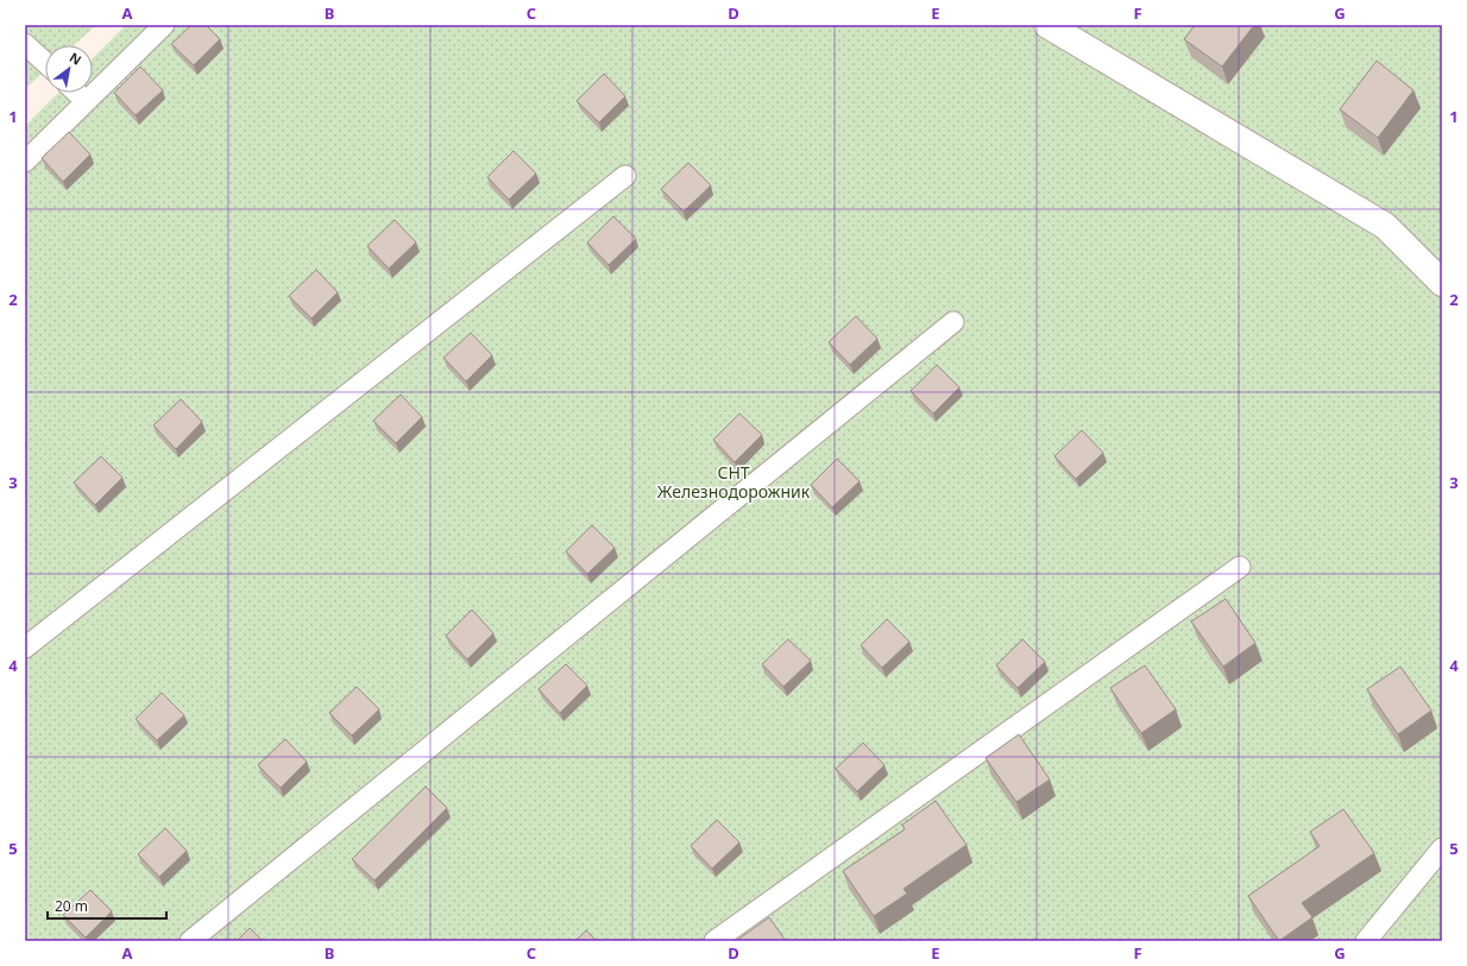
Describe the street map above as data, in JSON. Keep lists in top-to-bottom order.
{
  "parks": ["СНТ Железнодорожник"],
  "scale_bar": "20 m",
  "north": "top right",
  "grid": {
    "columns": [
      "A",
      "B",
      "C",
      "D",
      "E",
      "F",
      "G"
    ],
    "rows": [
      "1",
      "2",
      "3",
      "4",
      "5"
    ]
  }
}
